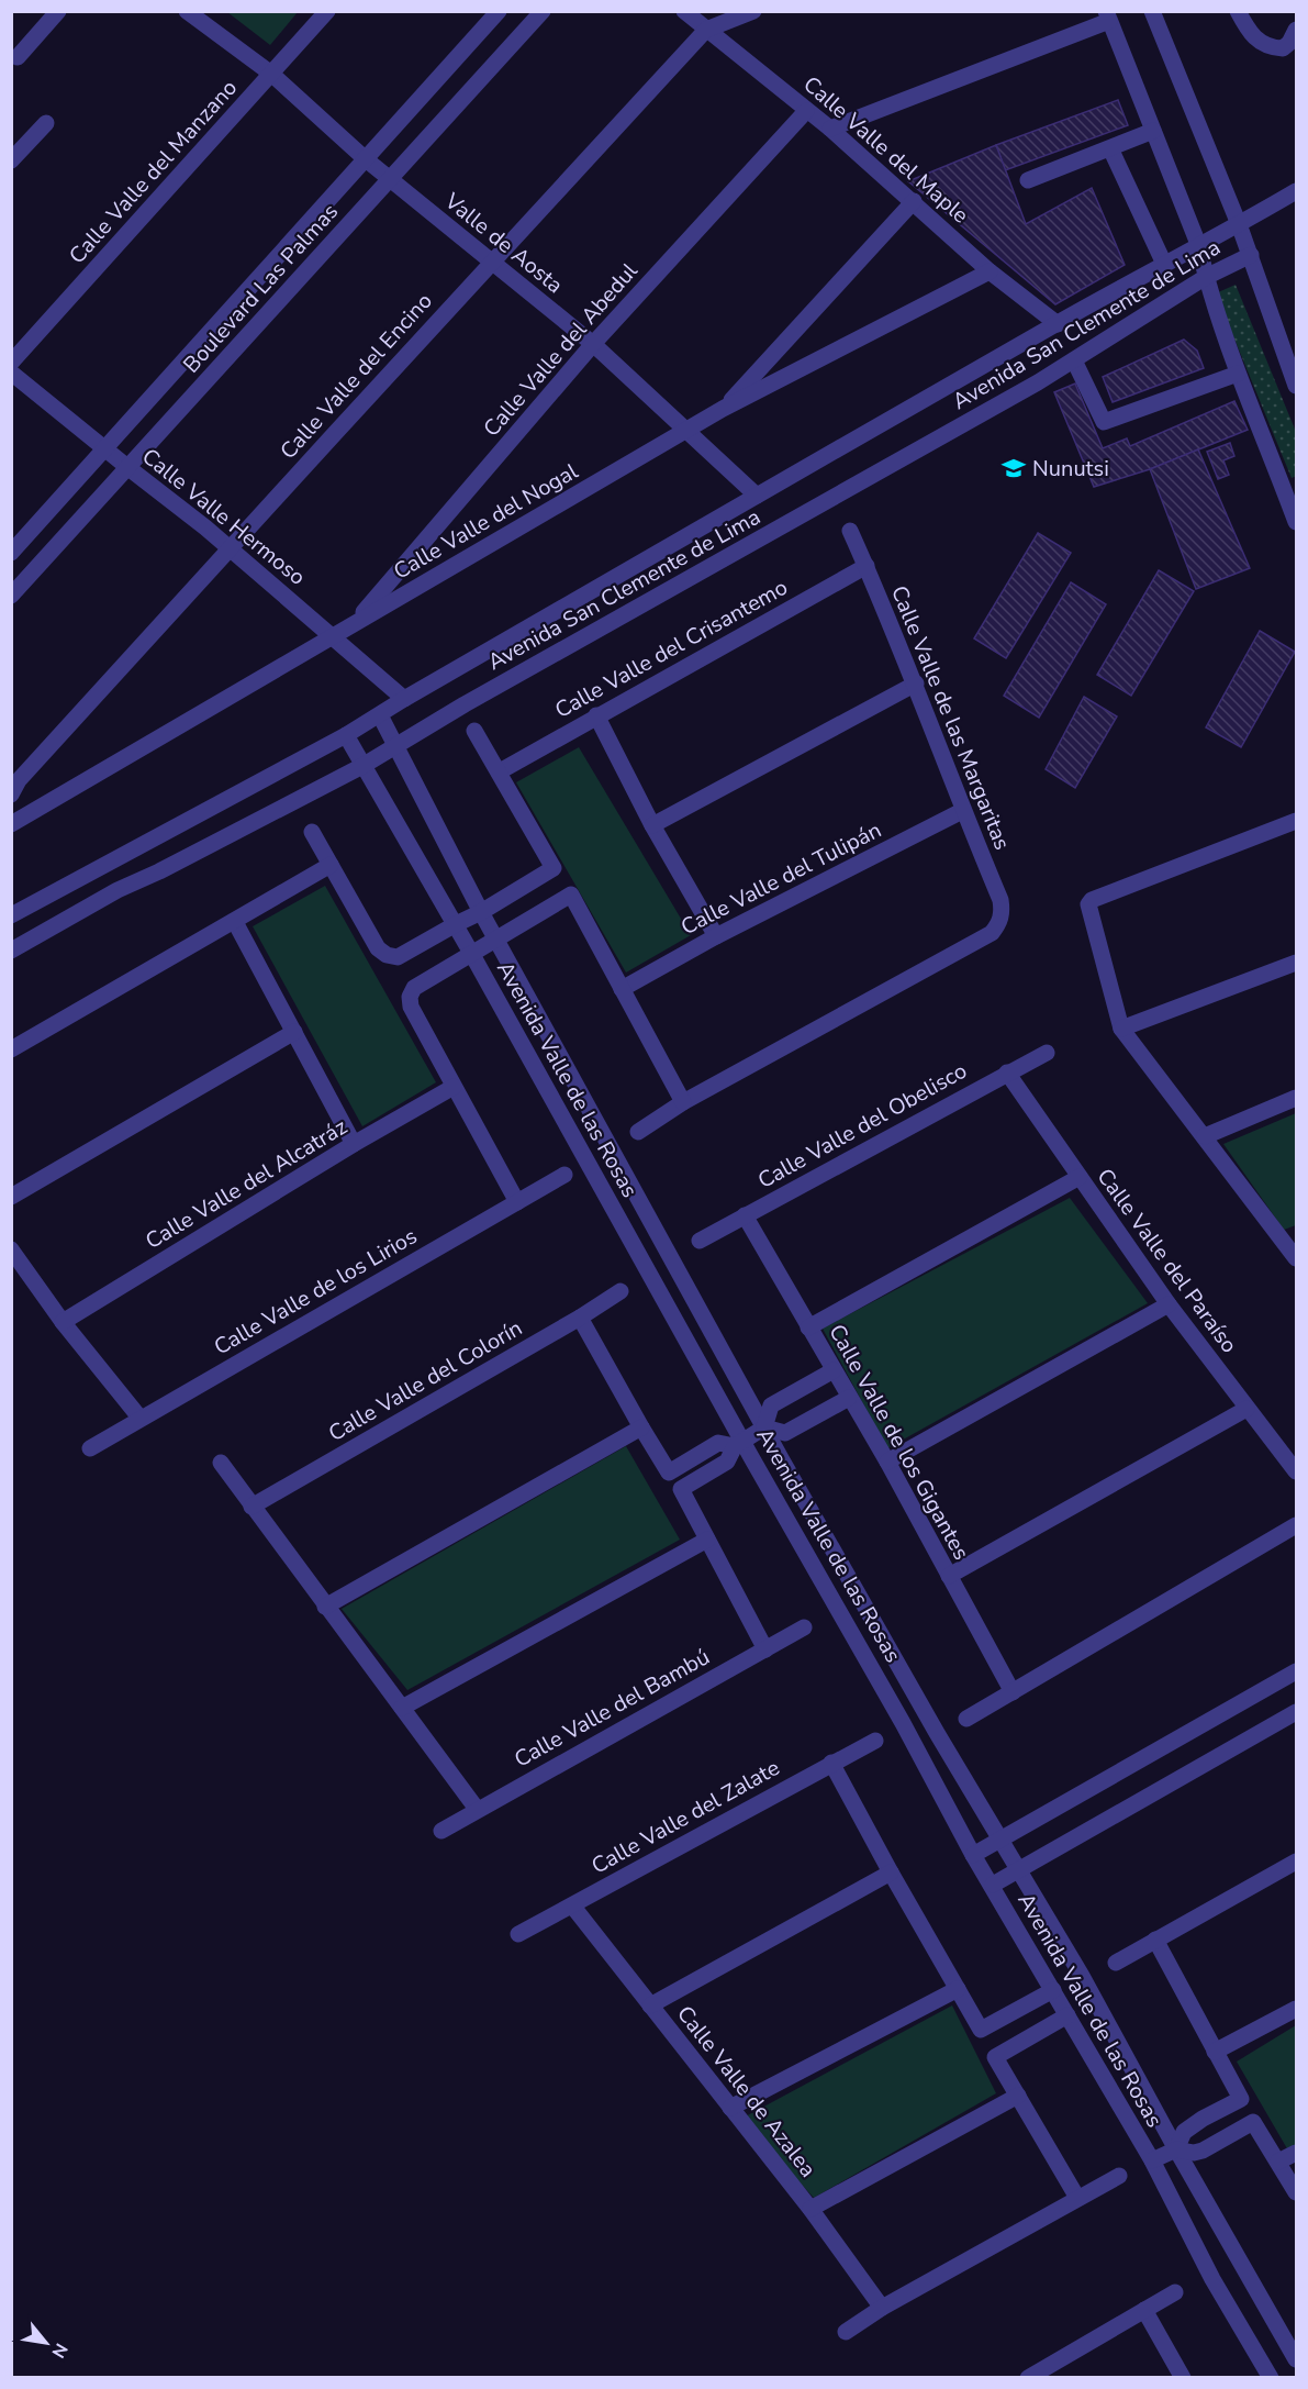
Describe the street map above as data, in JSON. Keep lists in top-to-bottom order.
{
  "streets": {
    "street": [
      "Calle Valle del Maple",
      "Calle Valle del Manzano",
      "Valle de Aosta",
      "Boulevard Las Palmas",
      "Avenida San Clemente de Lima",
      "Calle Valle del Abedul",
      "Calle Valle del Encino",
      "Calle Valle Hermoso",
      "Calle Valle del Nogal",
      "Calle Valle del Crisantemo",
      "Calle Valle de las Margaritas",
      "Calle Valle del Tulipán",
      "Avenida Valle de las Rosas",
      "Calle Valle del Obelisco",
      "Calle Valle del Alcatráz",
      "Calle Valle del Paraíso",
      "Calle Valle de los Lirios",
      "Calle Valle del Colorín",
      "Calle Valle de los Gigantes",
      "Calle Valle del Bambú",
      "Calle Valle del Zalate",
      "Calle Valle de Azalea"
    ]
  },
  "crossings": [
    ["Calle Valle del Maple", "Avenida San Clemente de Lima"],
    ["Calle Valle del Maple", "Calle Valle del Abedul"],
    ["Calle Valle del Maple", "Calle Valle del Encino"],
    ["Calle Valle del Maple", "Calle Valle del Nogal"],
    ["Calle Valle del Manzano", "Valle de Aosta"],
    ["Valle de Aosta", "Boulevard Las Palmas"],
    ["Valle de Aosta", "Avenida San Clemente de Lima"],
    ["Valle de Aosta", "Calle Valle del Abedul"],
    ["Valle de Aosta", "Calle Valle del Encino"],
    ["Valle de Aosta", "Calle Valle del Nogal"],
    ["Boulevard Las Palmas", "Calle Valle Hermoso"],
    ["Avenida San Clemente de Lima", "Calle Valle Hermoso"],
    ["Avenida San Clemente de Lima", "Avenida Valle de las Rosas"],
    ["Calle Valle del Abedul", "Calle Valle del Nogal"],
    ["Calle Valle del Encino", "Calle Valle Hermoso"],
    ["Calle Valle Hermoso", "Calle Valle del Nogal"],
    ["Calle Valle del Crisantemo", "Calle Valle de las Margaritas"],
    ["Calle Valle de las Margaritas", "Calle Valle del Tulipán"],
    ["Calle Valle del Obelisco", "Calle Valle del Paraíso"],
    ["Calle Valle del Obelisco", "Calle Valle de los Gigantes"],
    ["Calle Valle del Zalate", "Calle Valle de Azalea"]
  ],
  "places": {
    "school or university": ["Nunutsi"]
  },
  "north": "bottom right"
}
